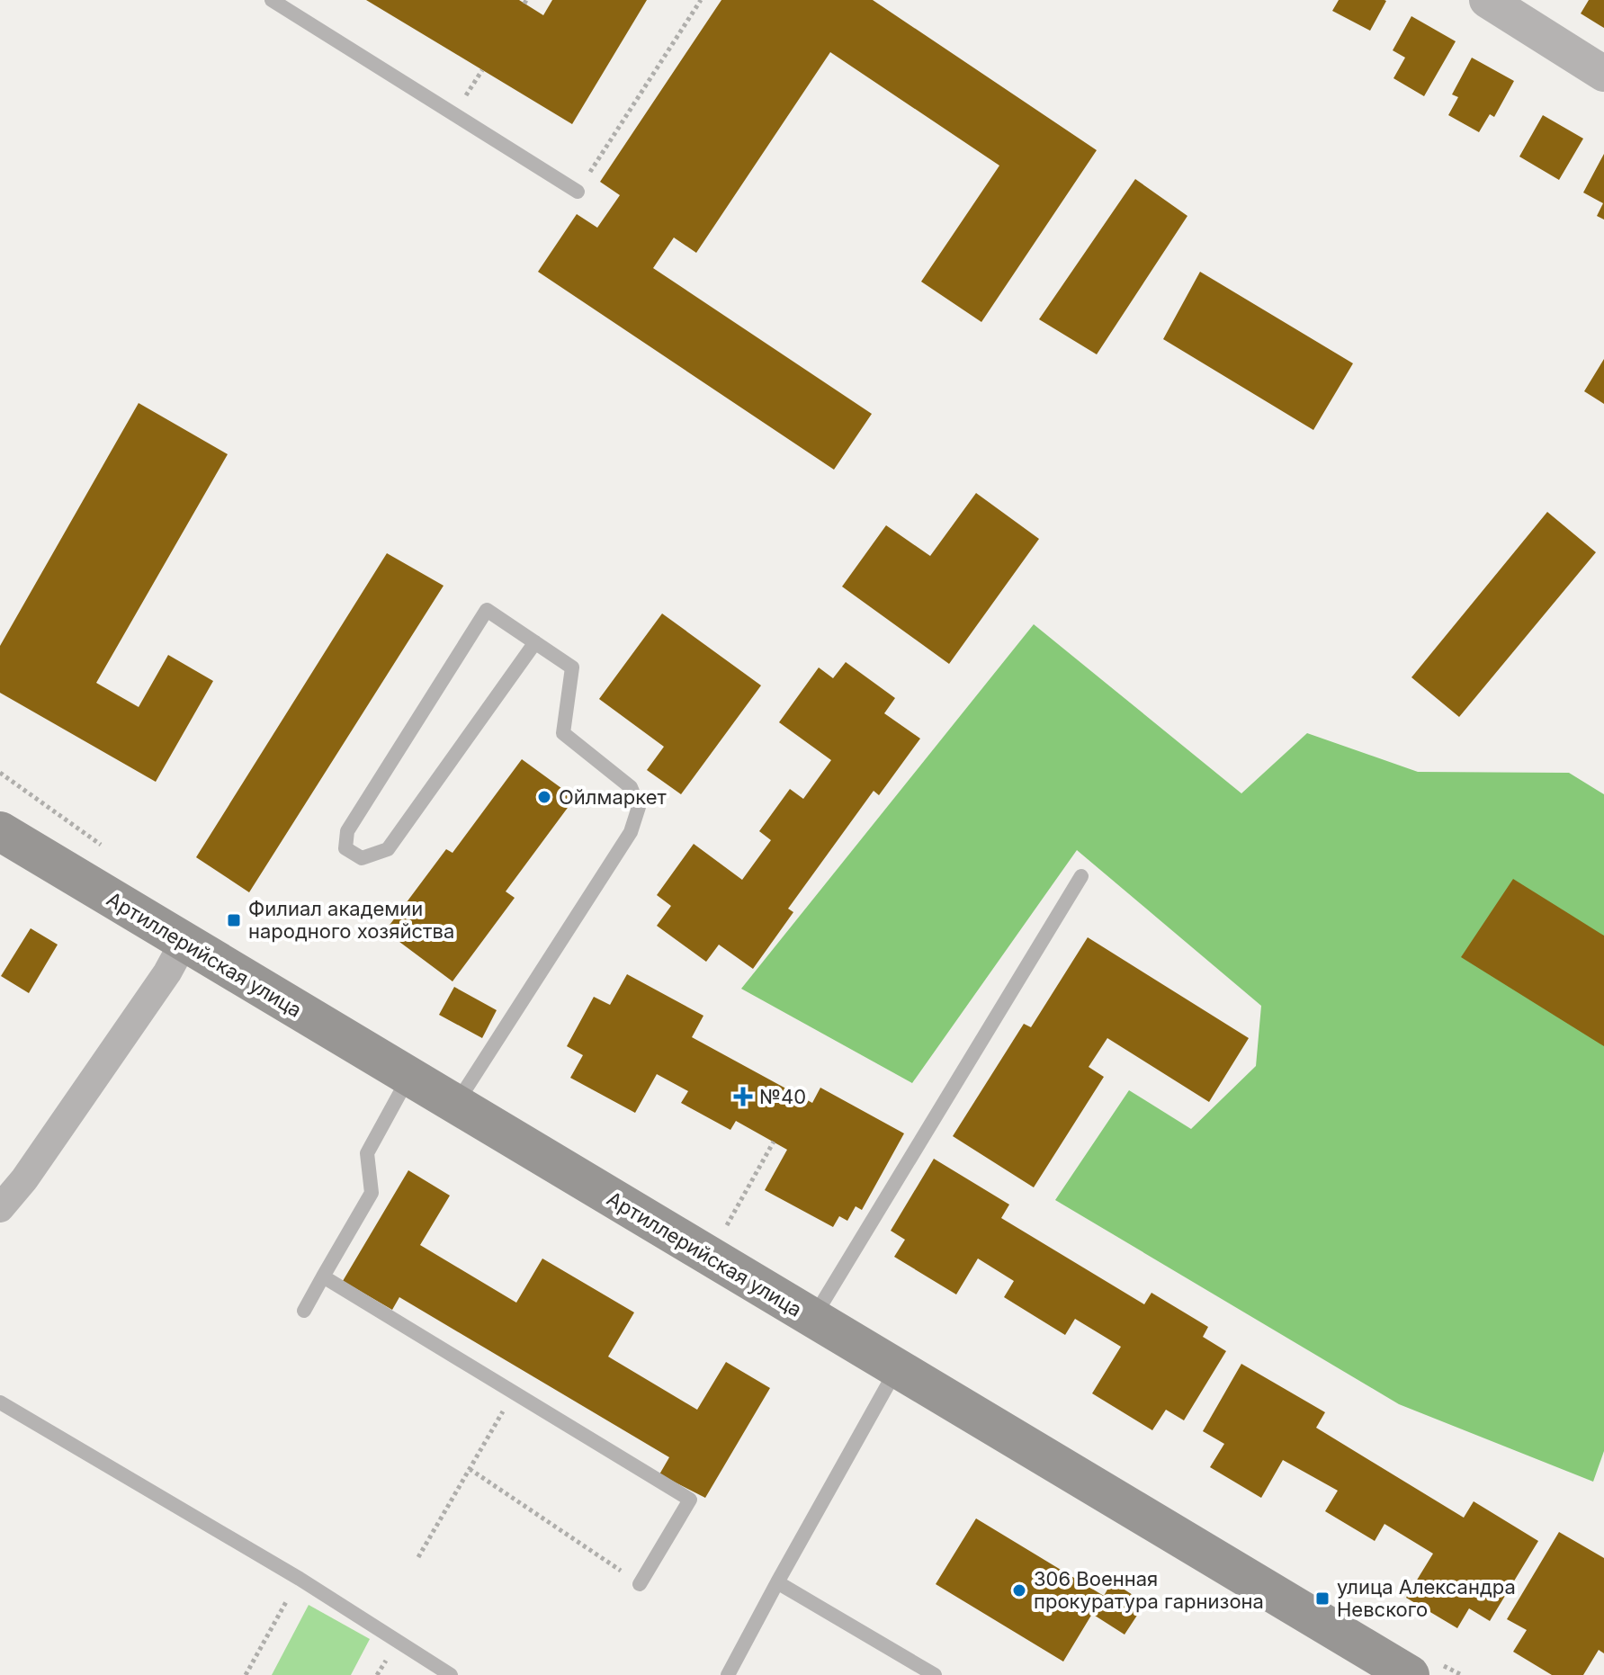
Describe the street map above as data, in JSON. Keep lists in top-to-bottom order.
{
  "streets": {
    "main road": ["Артиллерийская улица"]
  },
  "places": {
    "other": ["Ойлмаркет", "306 Военная прокуратура гарнизона"],
    "transit": ["Филиал академии народного хозяйства", "улица Александра Невского"],
    "health": ["№40"]
  }
}
